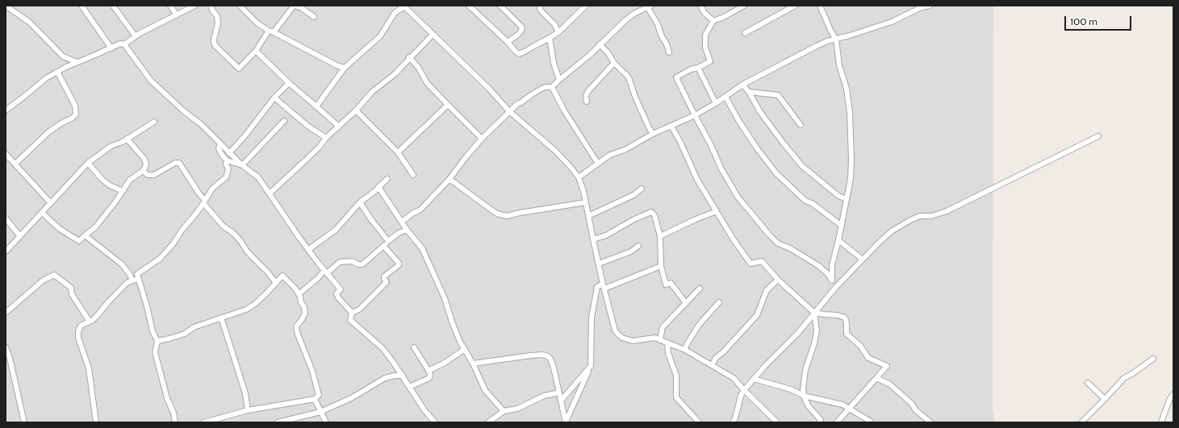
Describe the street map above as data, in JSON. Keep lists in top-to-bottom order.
{
  "scale_bar": "100 m"
}
